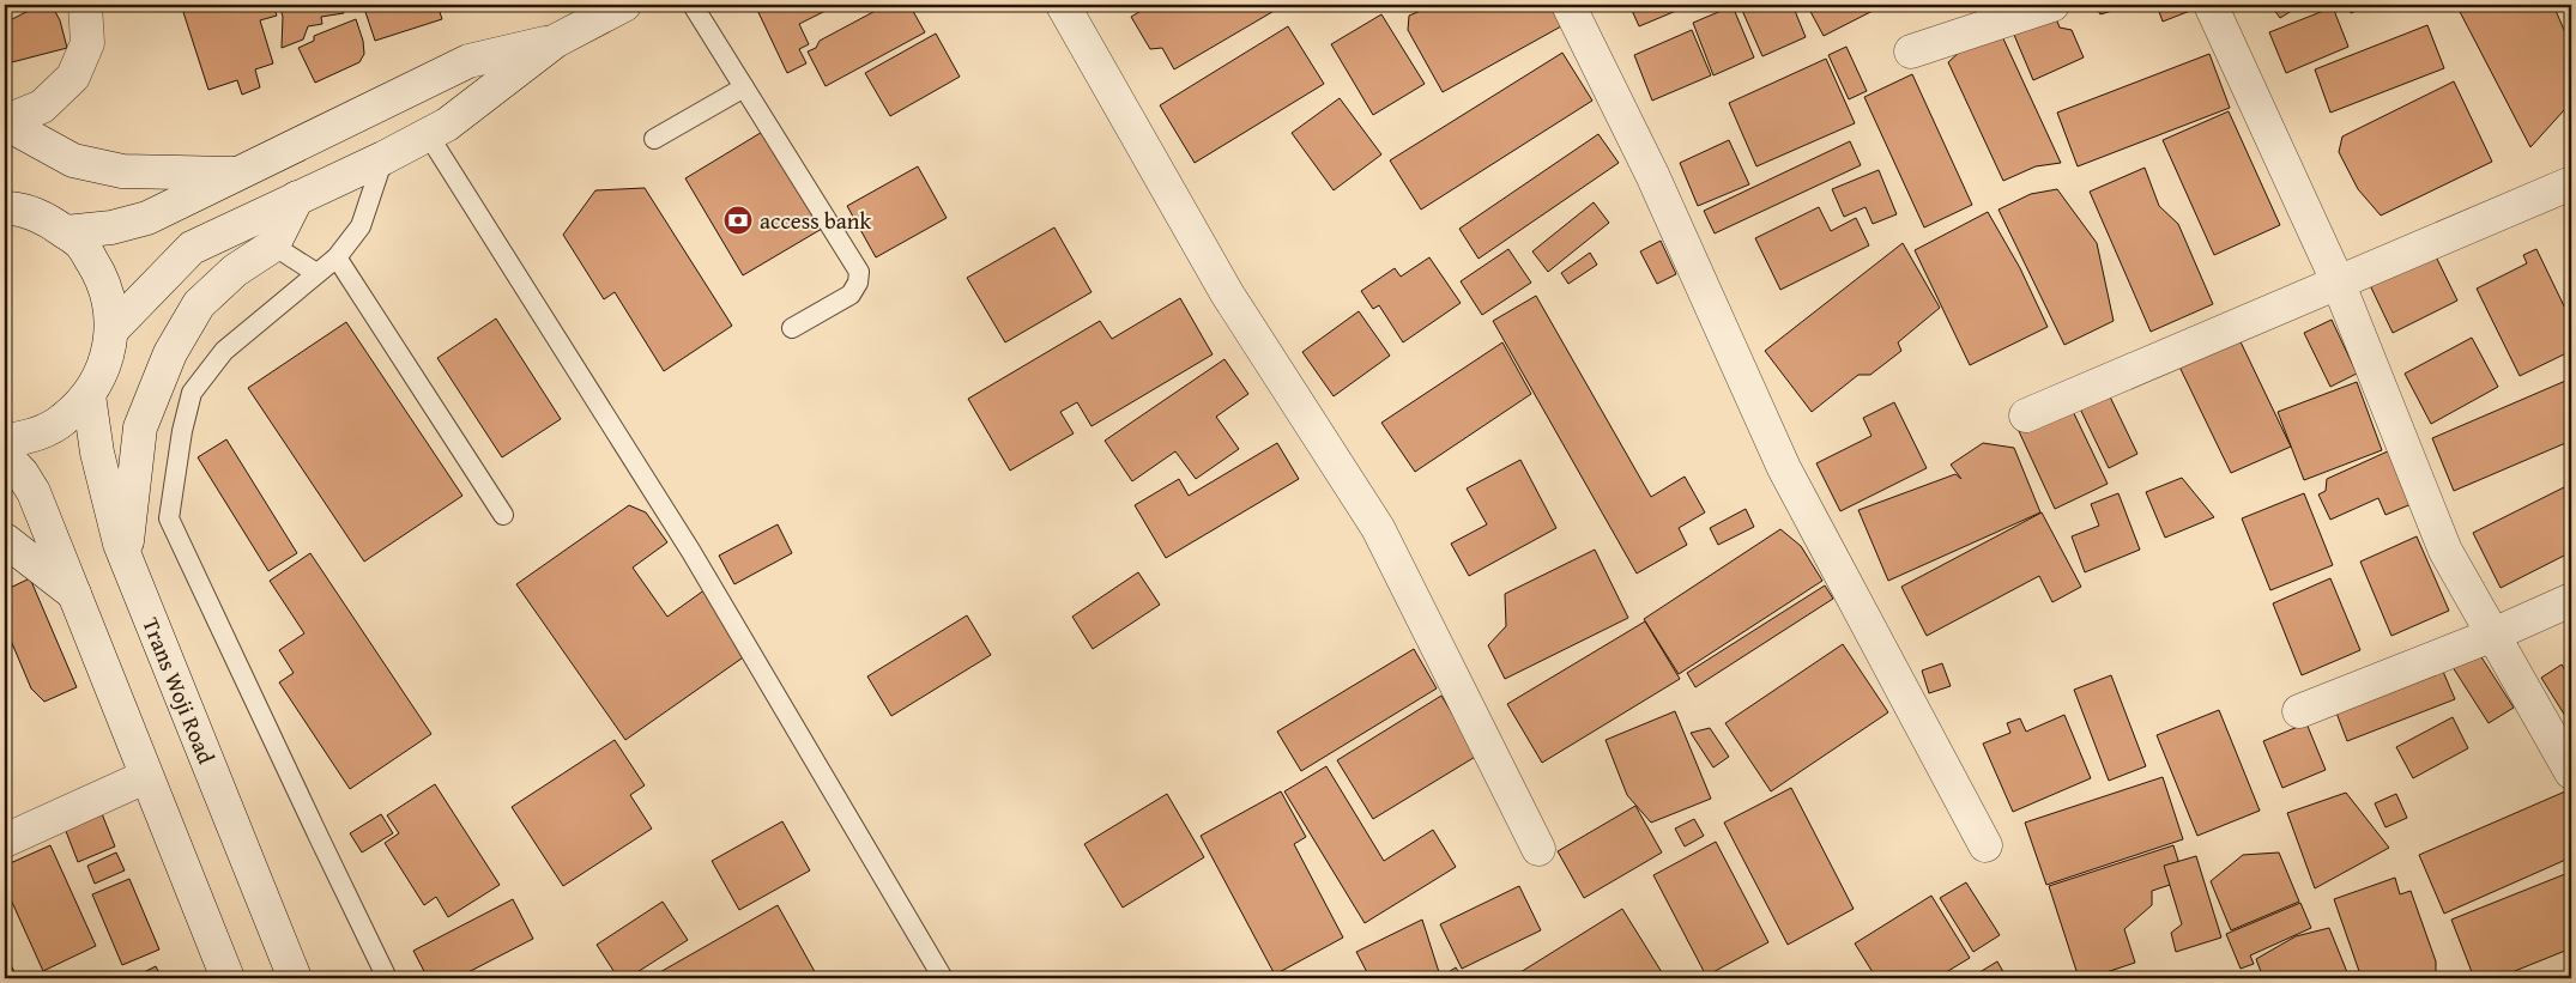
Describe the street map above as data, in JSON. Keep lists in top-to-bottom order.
{
  "streets": {
    "street": ["Trans Woji Road"]
  },
  "places": {
    "bank": ["access bank"]
  }
}
